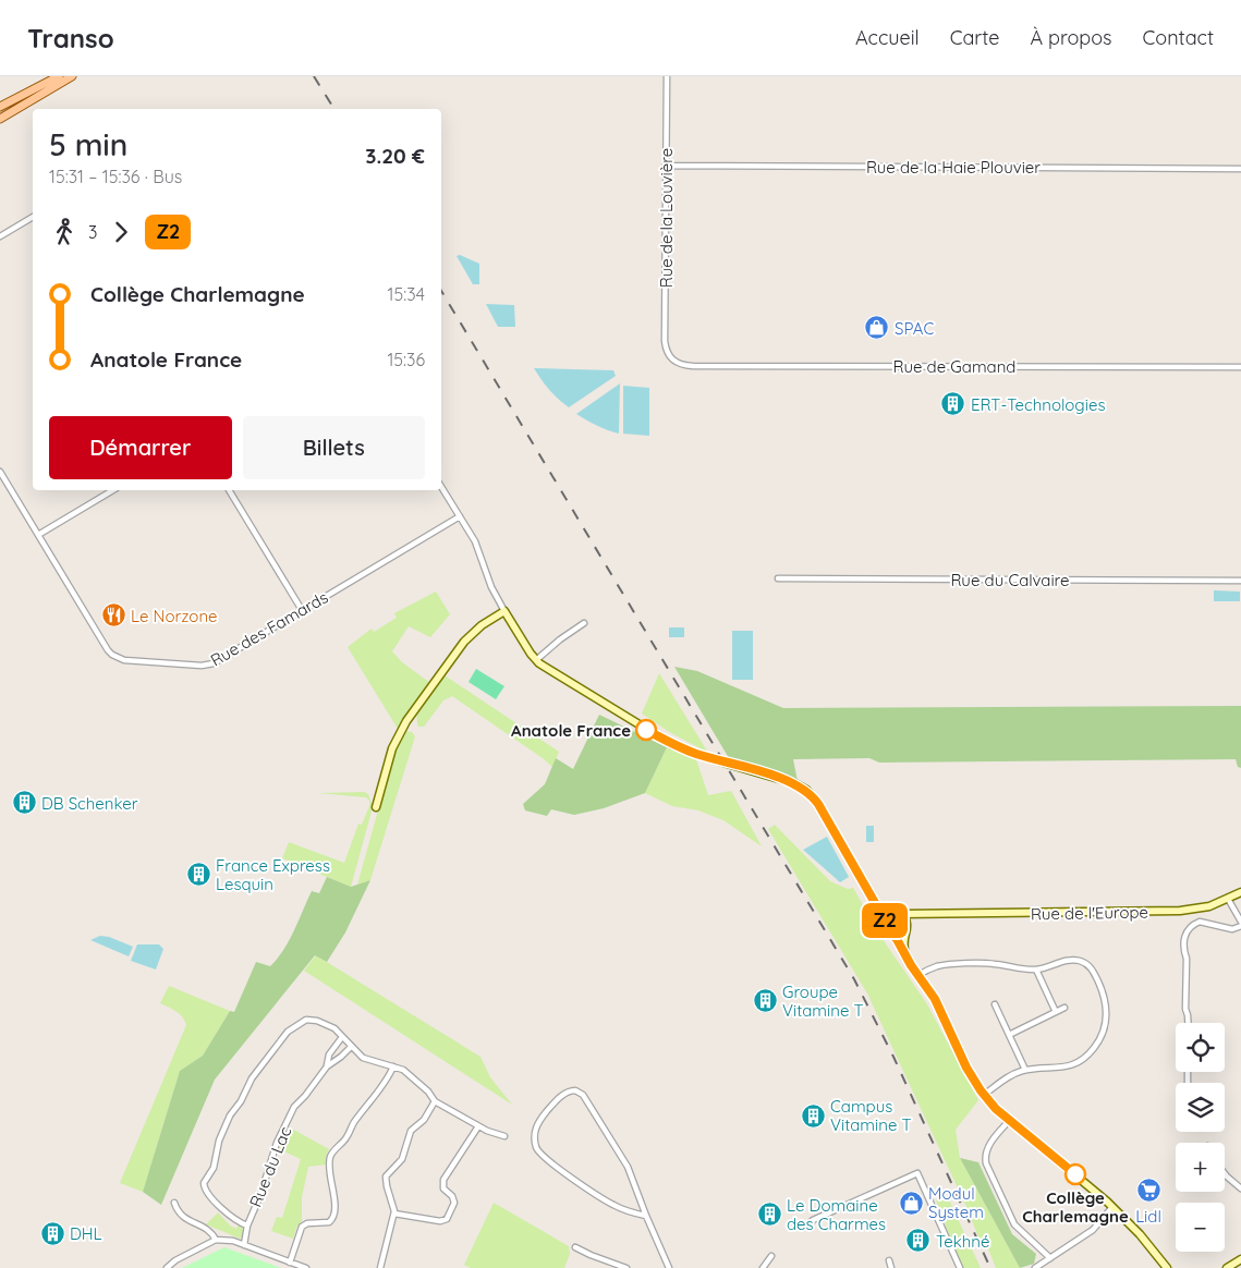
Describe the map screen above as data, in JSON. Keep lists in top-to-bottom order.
{
  "streets": {
    "street": [
      "Rue de la Haie Plouvier",
      "Rue de la Louvière",
      "Rue de Gamand",
      "Rue du Calvaire",
      "Rue des Famards",
      "Rue de l'Europe",
      "Rue du Lac"
    ]
  },
  "crossings": [
    ["Rue de la Haie Plouvier", "Rue de la Louvière"],
    ["Rue de la Louvière", "Rue de Gamand"]
  ],
  "places": {
    "shop": ["SPAC", "Modul System"],
    "building": [
      "ERT-Technologies",
      "DB Schenker",
      "France Express Lesquin",
      "Groupe Vitamine T",
      "Campus Vitamine T",
      "Le Domaine des Charmes",
      "DHL",
      "Tekhné"
    ],
    "restaurant": ["Le Norzone"],
    "other": ["Anatole France", "Collège Charlemagne"],
    "supermarket": ["Lidl"]
  },
  "lines": ["bus line Z2"],
  "page": {
    "header": "Transo",
    "nav": [
      "Accueil",
      "Carte",
      "À propos",
      "Contact"
    ],
    "on_map": "Z2",
    "heading": ["5 min", "15:31 – 15:36 · Bus", "3.20 €"],
    "legs": ["3", "Z2"],
    "list": [
      {
        "name": "Collège Charlemagne",
        "value": "15:34"
      },
      {
        "name": "Anatole France",
        "value": "15:36"
      }
    ],
    "buttons": ["Démarrer", "Billets"],
    "map_buttons": ["+", "−"]
  }
}
